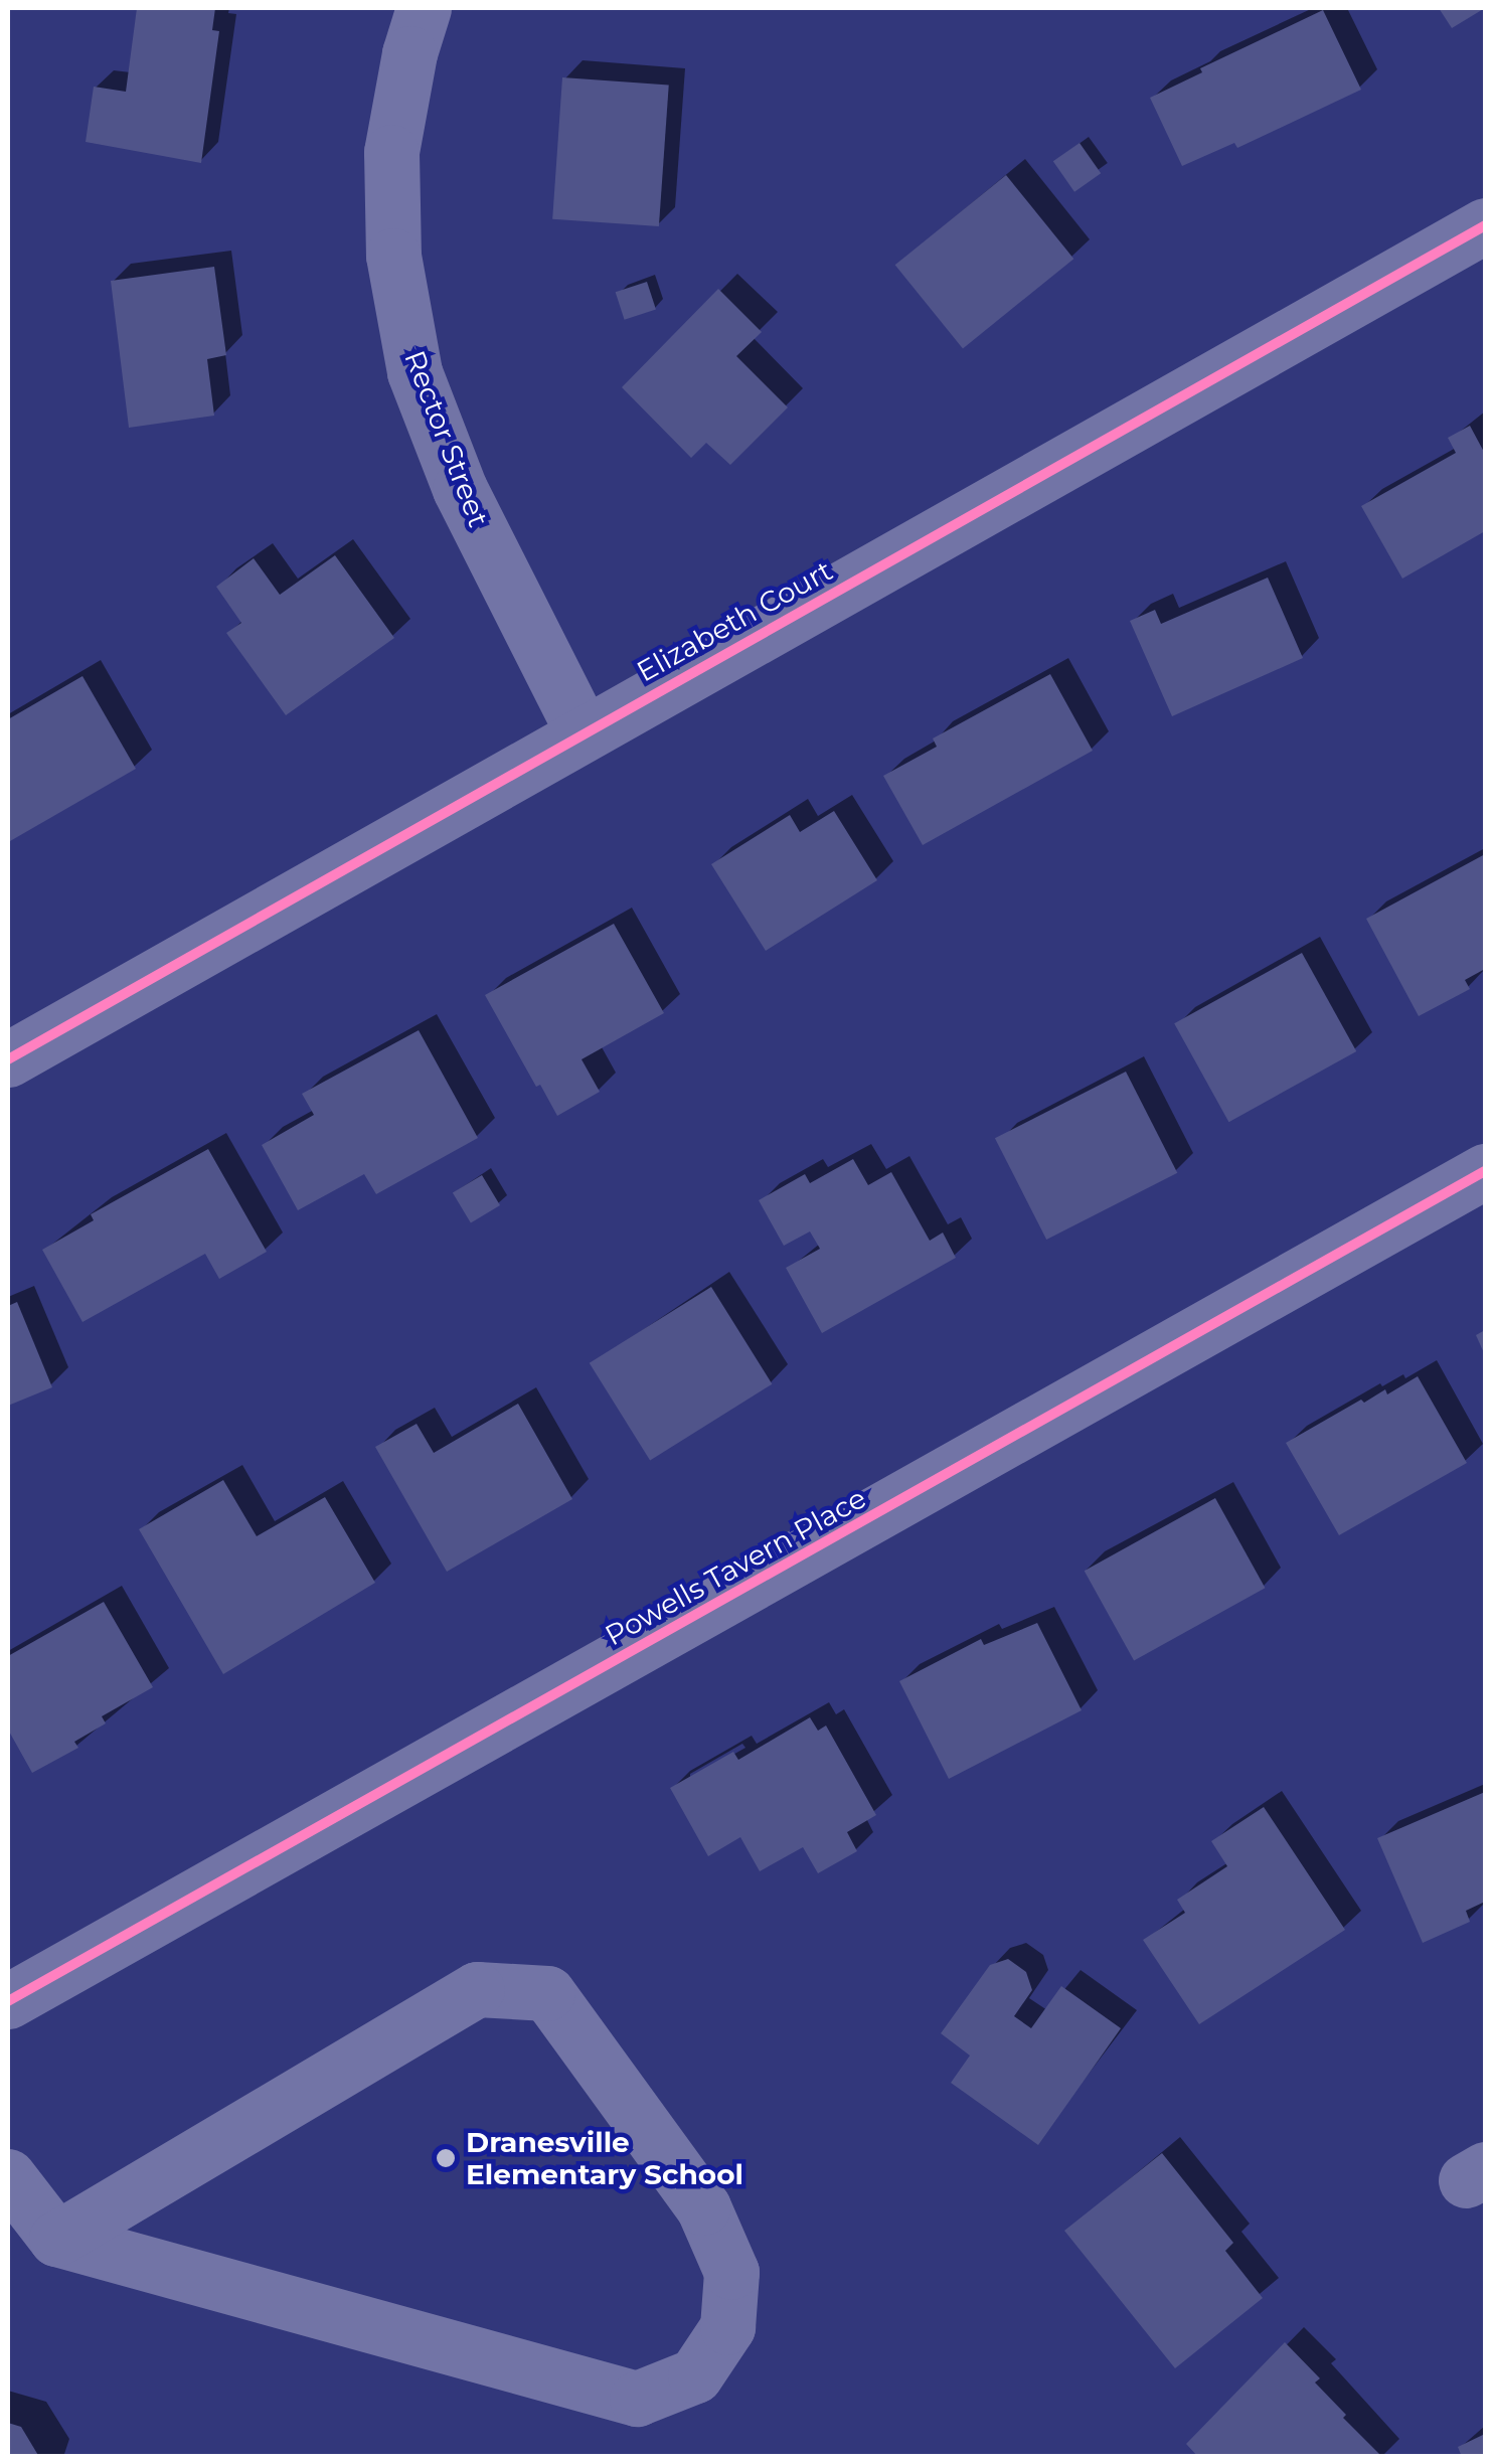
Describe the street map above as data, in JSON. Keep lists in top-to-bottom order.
{
  "streets": {
    "street": ["Rector Street", "Elizabeth Court", "Powells Tavern Place"]
  },
  "crossings": [
    ["Rector Street", "Elizabeth Court"]
  ],
  "places": ["Dranesville Elementary School"]
}
